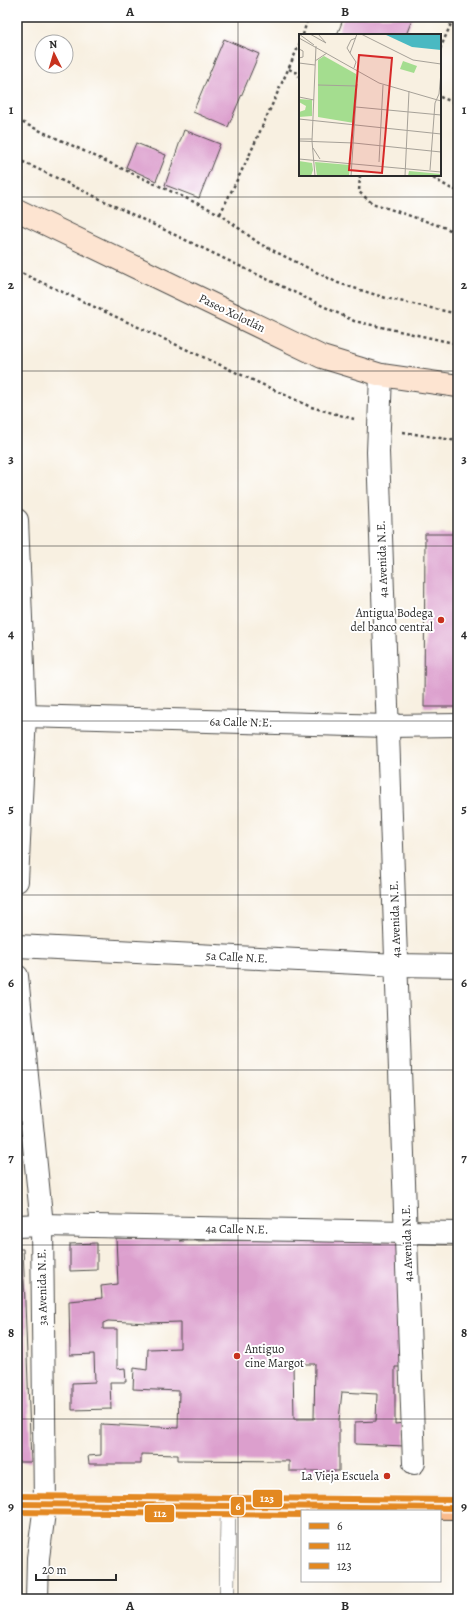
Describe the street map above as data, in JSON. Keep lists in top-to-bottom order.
{
  "streets": {
    "street": [
      "Paseo Xolotlán",
      "4a Avenida N.E.",
      "6a Calle N.E.",
      "5a Calle N.E.",
      "4a Calle N.E.",
      "3a Avenida N.E."
    ]
  },
  "crossings": [
    ["Paseo Xolotlán", "4a Avenida N.E."],
    ["4a Avenida N.E.", "6a Calle N.E."],
    ["4a Avenida N.E.", "5a Calle N.E."],
    ["4a Avenida N.E.", "4a Calle N.E."],
    ["4a Calle N.E.", "3a Avenida N.E."]
  ],
  "places": ["Antigua Bodega del banco central", "Antiguo cine Margot", "La Vieja Escuela"],
  "lines": ["transit line 123", "transit line 6", "transit line 112"],
  "legend": ["6", "112", "123"],
  "scale_bar": "20 m",
  "north": "top",
  "grid": {
    "columns": ["A", "B"],
    "rows": [
      "1",
      "2",
      "3",
      "4",
      "5",
      "6",
      "7",
      "8",
      "9"
    ]
  }
}
